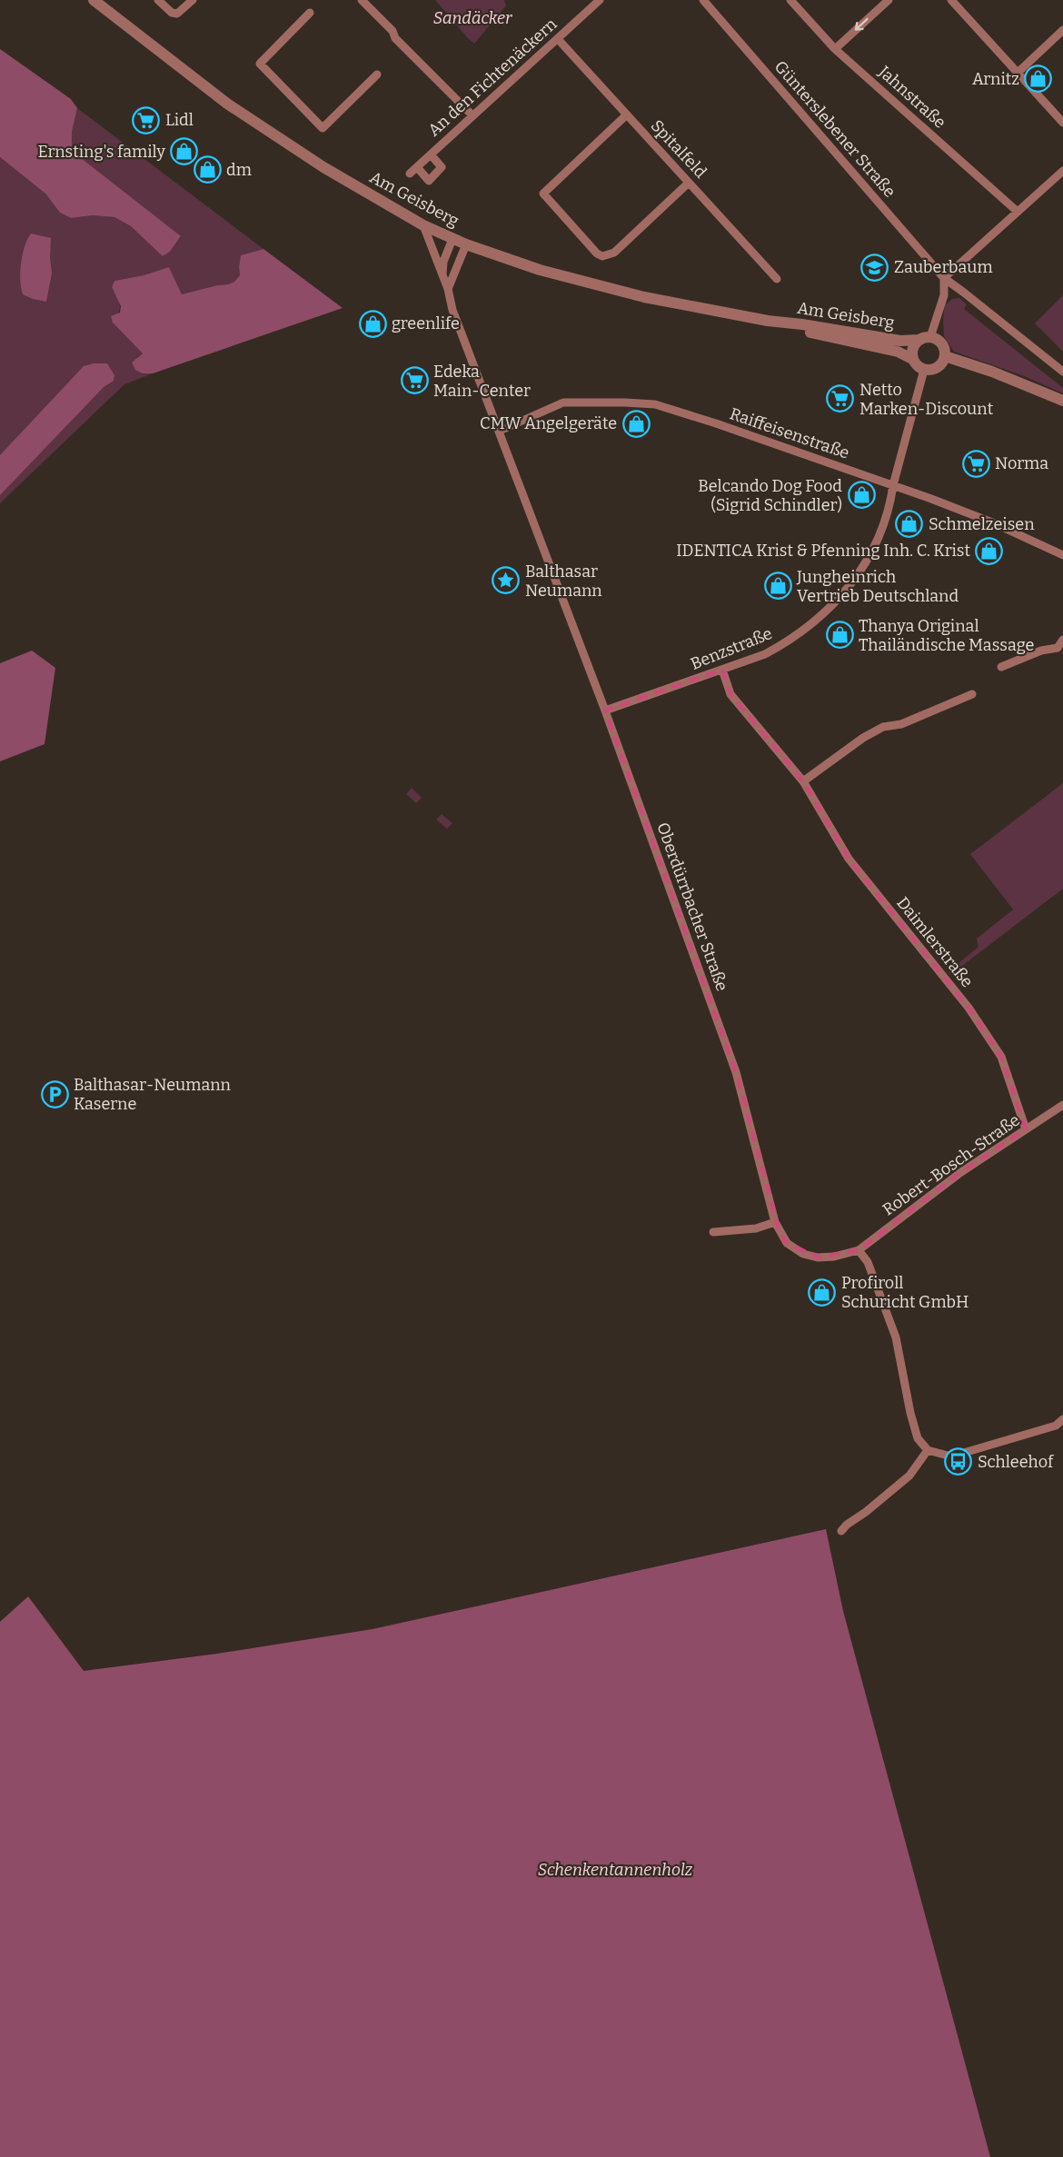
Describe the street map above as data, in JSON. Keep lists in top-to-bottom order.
{
  "streets": {
    "street": [
      "An den Fichtenäckern",
      "Jahnstraße",
      "Günterslebener Straße",
      "Spitalfeld",
      "Am Geisberg",
      "Raiffeisenstraße",
      "Benzstraße",
      "Oberdürrbacher Straße",
      "Daimlerstraße",
      "Robert-Bosch-Straße"
    ]
  },
  "crossings": [
    ["An den Fichtenäckern", "Spitalfeld"],
    ["Am Geisberg", "Benzstraße"],
    ["Am Geisberg", "Oberdürrbacher Straße"],
    ["Raiffeisenstraße", "Benzstraße"],
    ["Raiffeisenstraße", "Oberdürrbacher Straße"],
    ["Benzstraße", "Oberdürrbacher Straße"],
    ["Benzstraße", "Daimlerstraße"],
    ["Oberdürrbacher Straße", "Robert-Bosch-Straße"],
    ["Daimlerstraße", "Robert-Bosch-Straße"]
  ],
  "parks": ["Sandäcker", "Schenkentannenholz"],
  "places": {
    "shop": [
      "Arnitz",
      "Ernsting's family",
      "dm",
      "greenlife",
      "CMW Angelgeräte",
      "Belcando Dog Food (Sigrid Schindler)",
      "Schmelzeisen",
      "IDENTICA Krist & Pfenning Inh. C. Krist",
      "Jungheinrich Vertrieb Deutschland",
      "Thanya Original Thailändische Massage",
      "Profiroll Schuricht GmbH"
    ],
    "supermarket": [
      "Lidl",
      "Edeka Main-Center",
      "Netto Marken-Discount",
      "Norma"
    ],
    "school or university": ["Zauberbaum"],
    "place": ["Balthasar Neumann"],
    "parking": ["Balthasar-Neumann Kaserne"],
    "bus stop": ["Schleehof"]
  }
}
